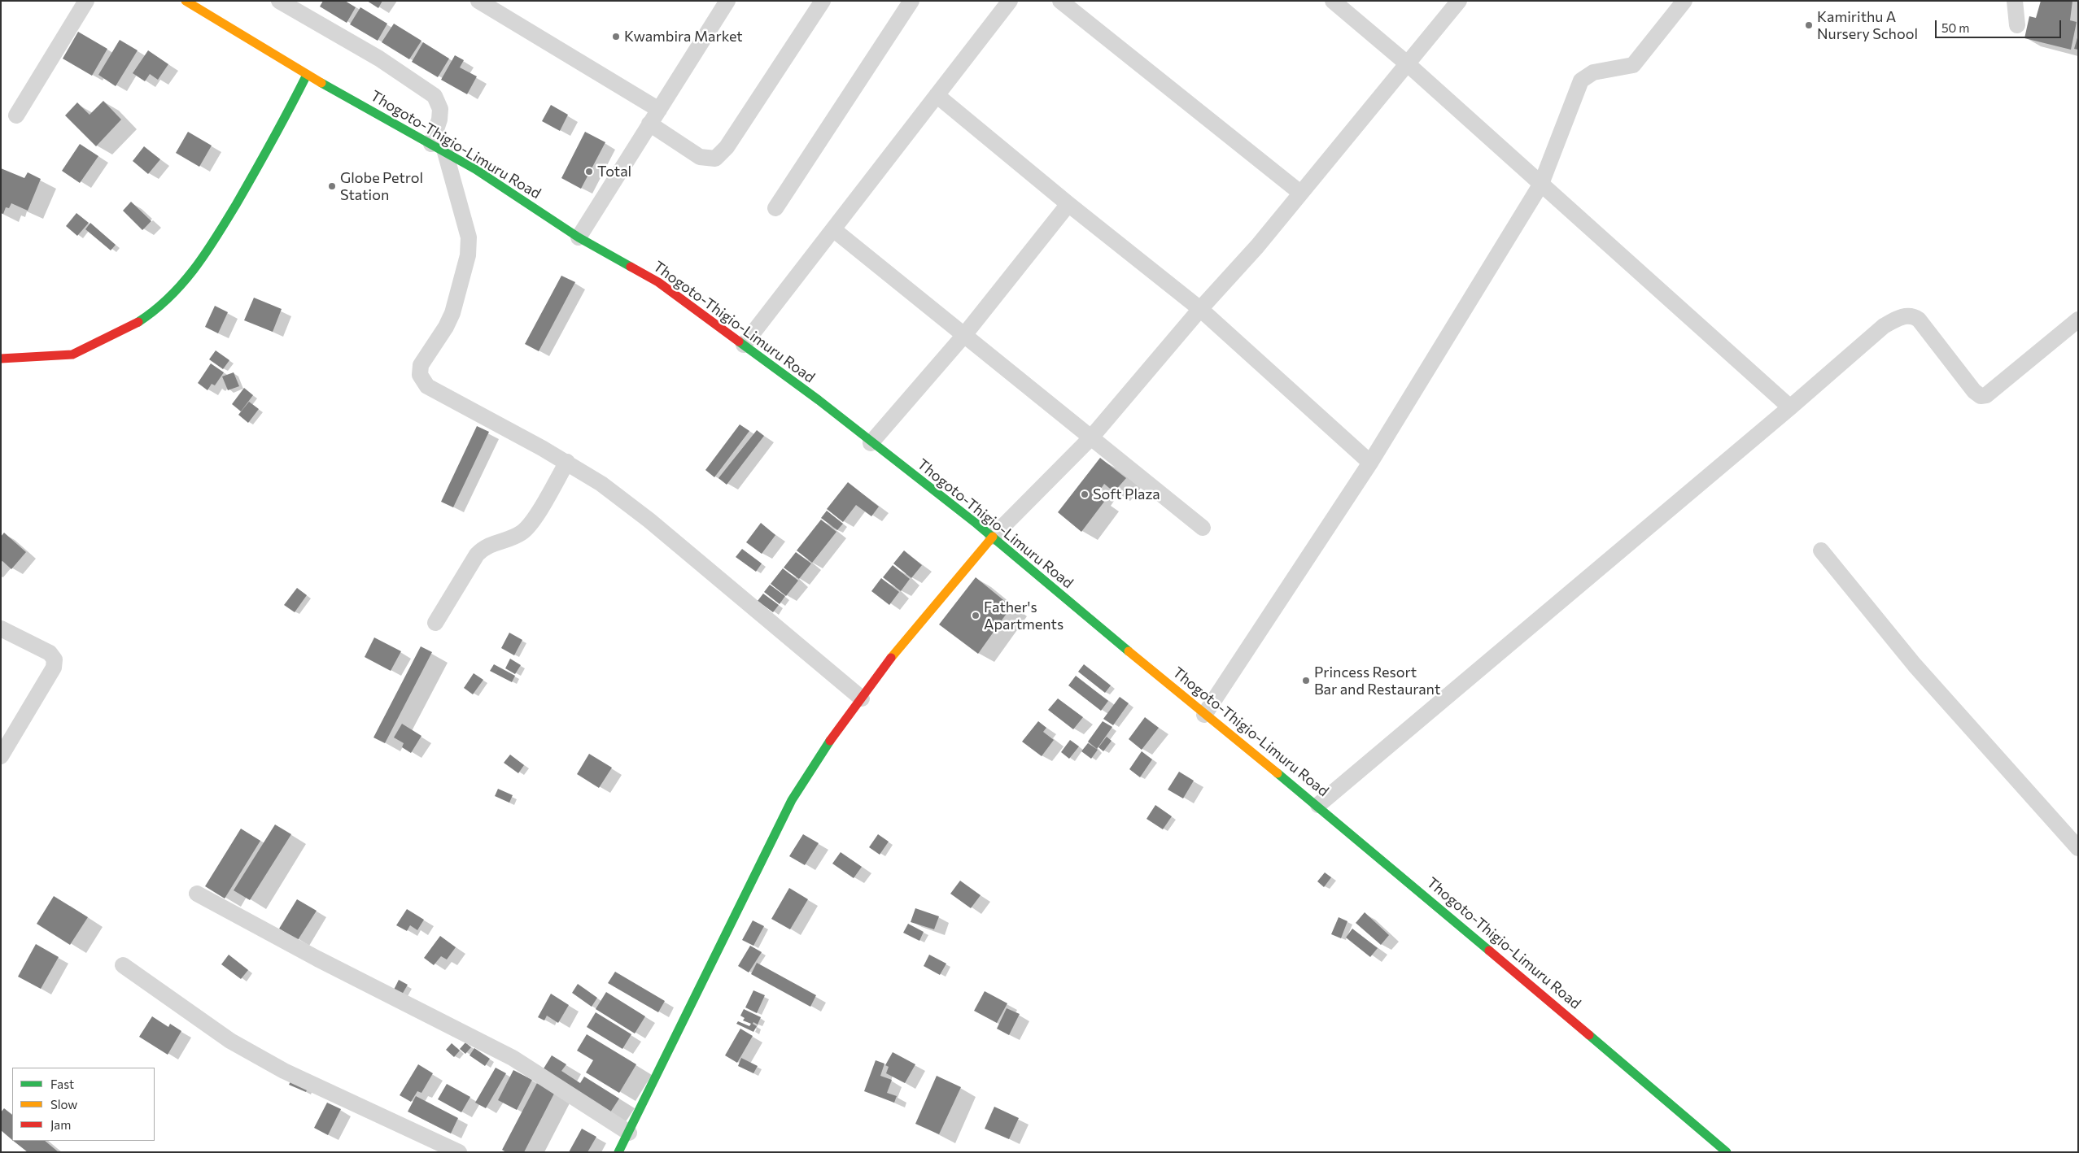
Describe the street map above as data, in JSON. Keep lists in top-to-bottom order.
{
  "streets": {
    "main road": ["Thogoto-Thigio-Limuru Road"]
  },
  "places": [
    "Kamirithu A Nursery School",
    "Kwambira Market",
    "Total",
    "Globe Petrol Station",
    "Soft Plaza",
    "Father's Apartments",
    "Princess Resort Bar and Restaurant"
  ],
  "legend": ["Fast", "Slow", "Jam"],
  "scale_bar": "50 m"
}
